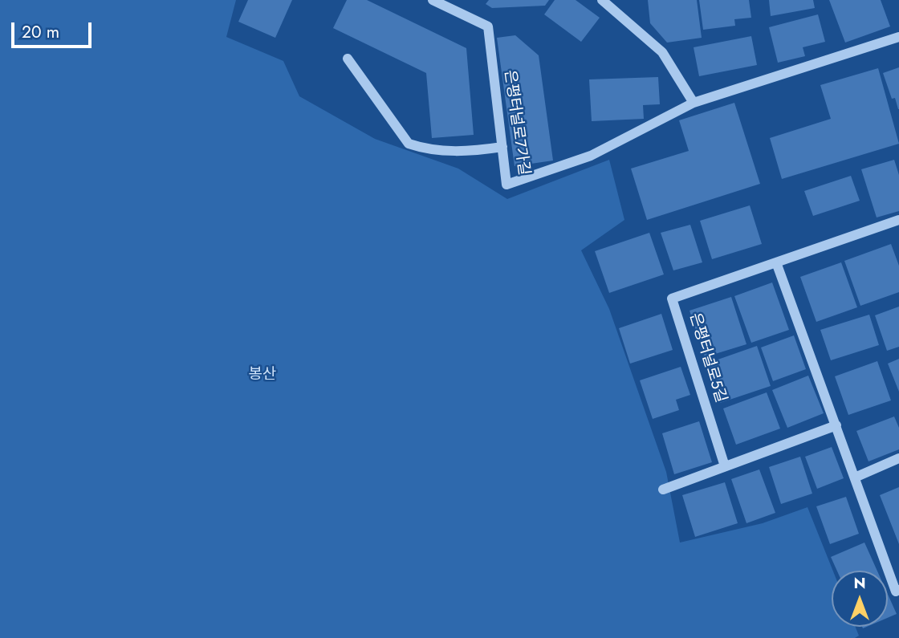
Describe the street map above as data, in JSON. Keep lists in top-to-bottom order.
{
  "streets": {
    "street": ["은평터널로7가길", "은평터널로5길"]
  },
  "parks": ["봉산"],
  "scale_bar": "20 m",
  "north": "top"
}
